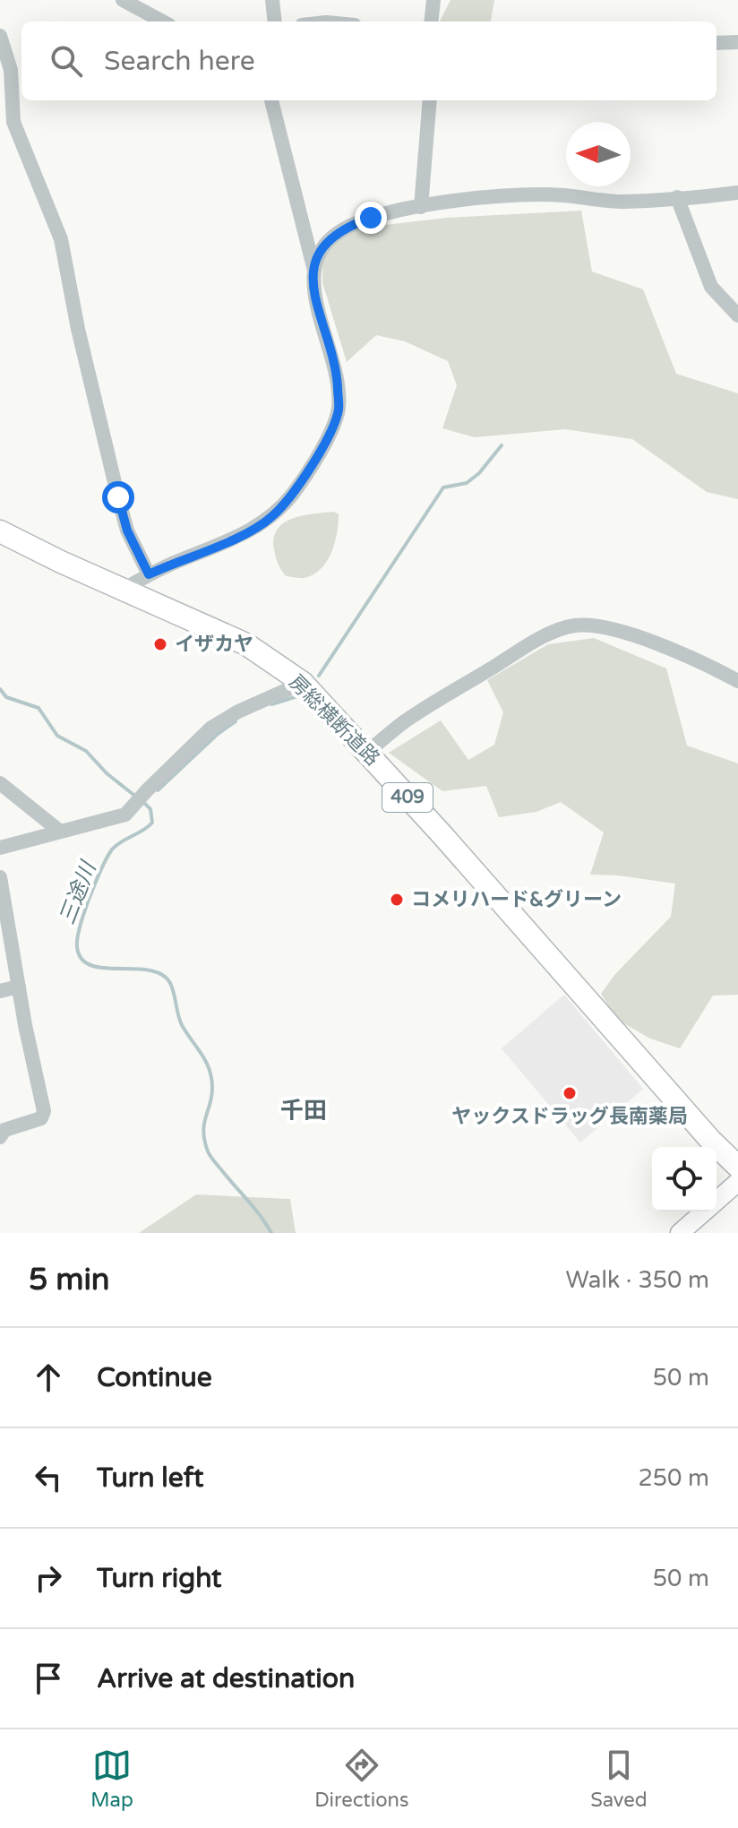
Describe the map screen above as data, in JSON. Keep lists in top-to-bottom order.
{
  "streets": {
    "highway": ["房総横断道路", "409"]
  },
  "districts": ["千田"],
  "water": ["三途川"],
  "places": ["イザカヤ", "コメリハード&グリーン", "ヤックスドラッグ長南薬局"],
  "north": "left",
  "page": {
    "search": "Search here",
    "heading": ["5 min", "Walk · 350 m"],
    "list": [
      ["Continue", "50 m"],
      ["Turn left", "250 m"],
      ["Turn right", "50 m"],
      "Arrive at destination"
    ],
    "nav": ["Map", "Directions", "Saved"]
  }
}
